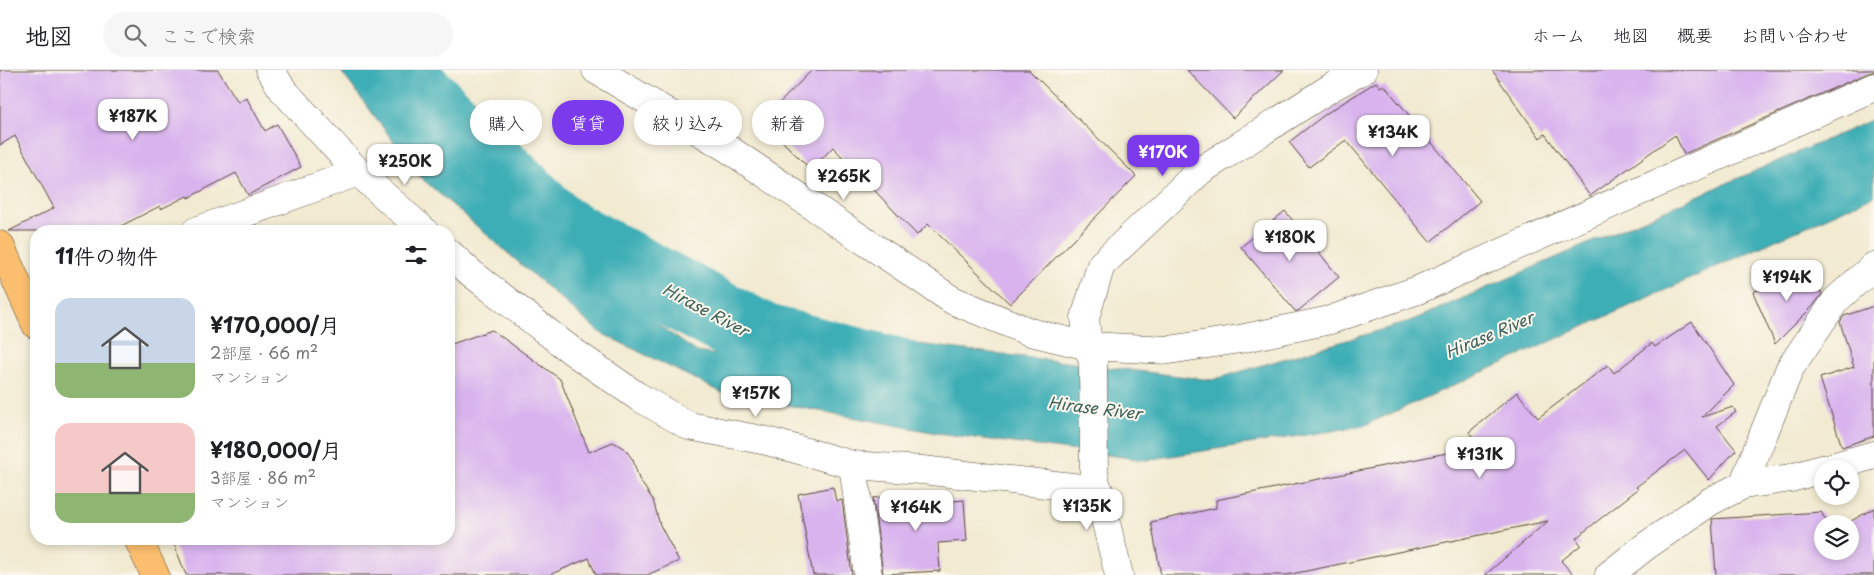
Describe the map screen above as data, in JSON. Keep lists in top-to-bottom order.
{
  "water": ["Hirase River"],
  "page": {
    "header": "地図",
    "search": "ここで検索",
    "nav": [
      "ホーム",
      "地図",
      "概要",
      "お問い合わせ"
    ],
    "price": [
      "¥187K",
      "¥134K",
      "¥170K",
      "¥250K",
      "¥265K",
      "¥180K",
      "¥194K",
      "¥157K",
      "¥131K",
      "¥135K",
      "¥164K"
    ],
    "chip": [
      "購入",
      "賃貸",
      "絞り込み",
      "新着"
    ],
    "heading": "11件の物件",
    "list": [
      {
        "name": "¥170,000/月",
        "note": "2部屋 · 66 m² · マンション"
      },
      {
        "name": "¥180,000/月",
        "note": "3部屋 · 86 m² · マンション"
      }
    ]
  }
}
